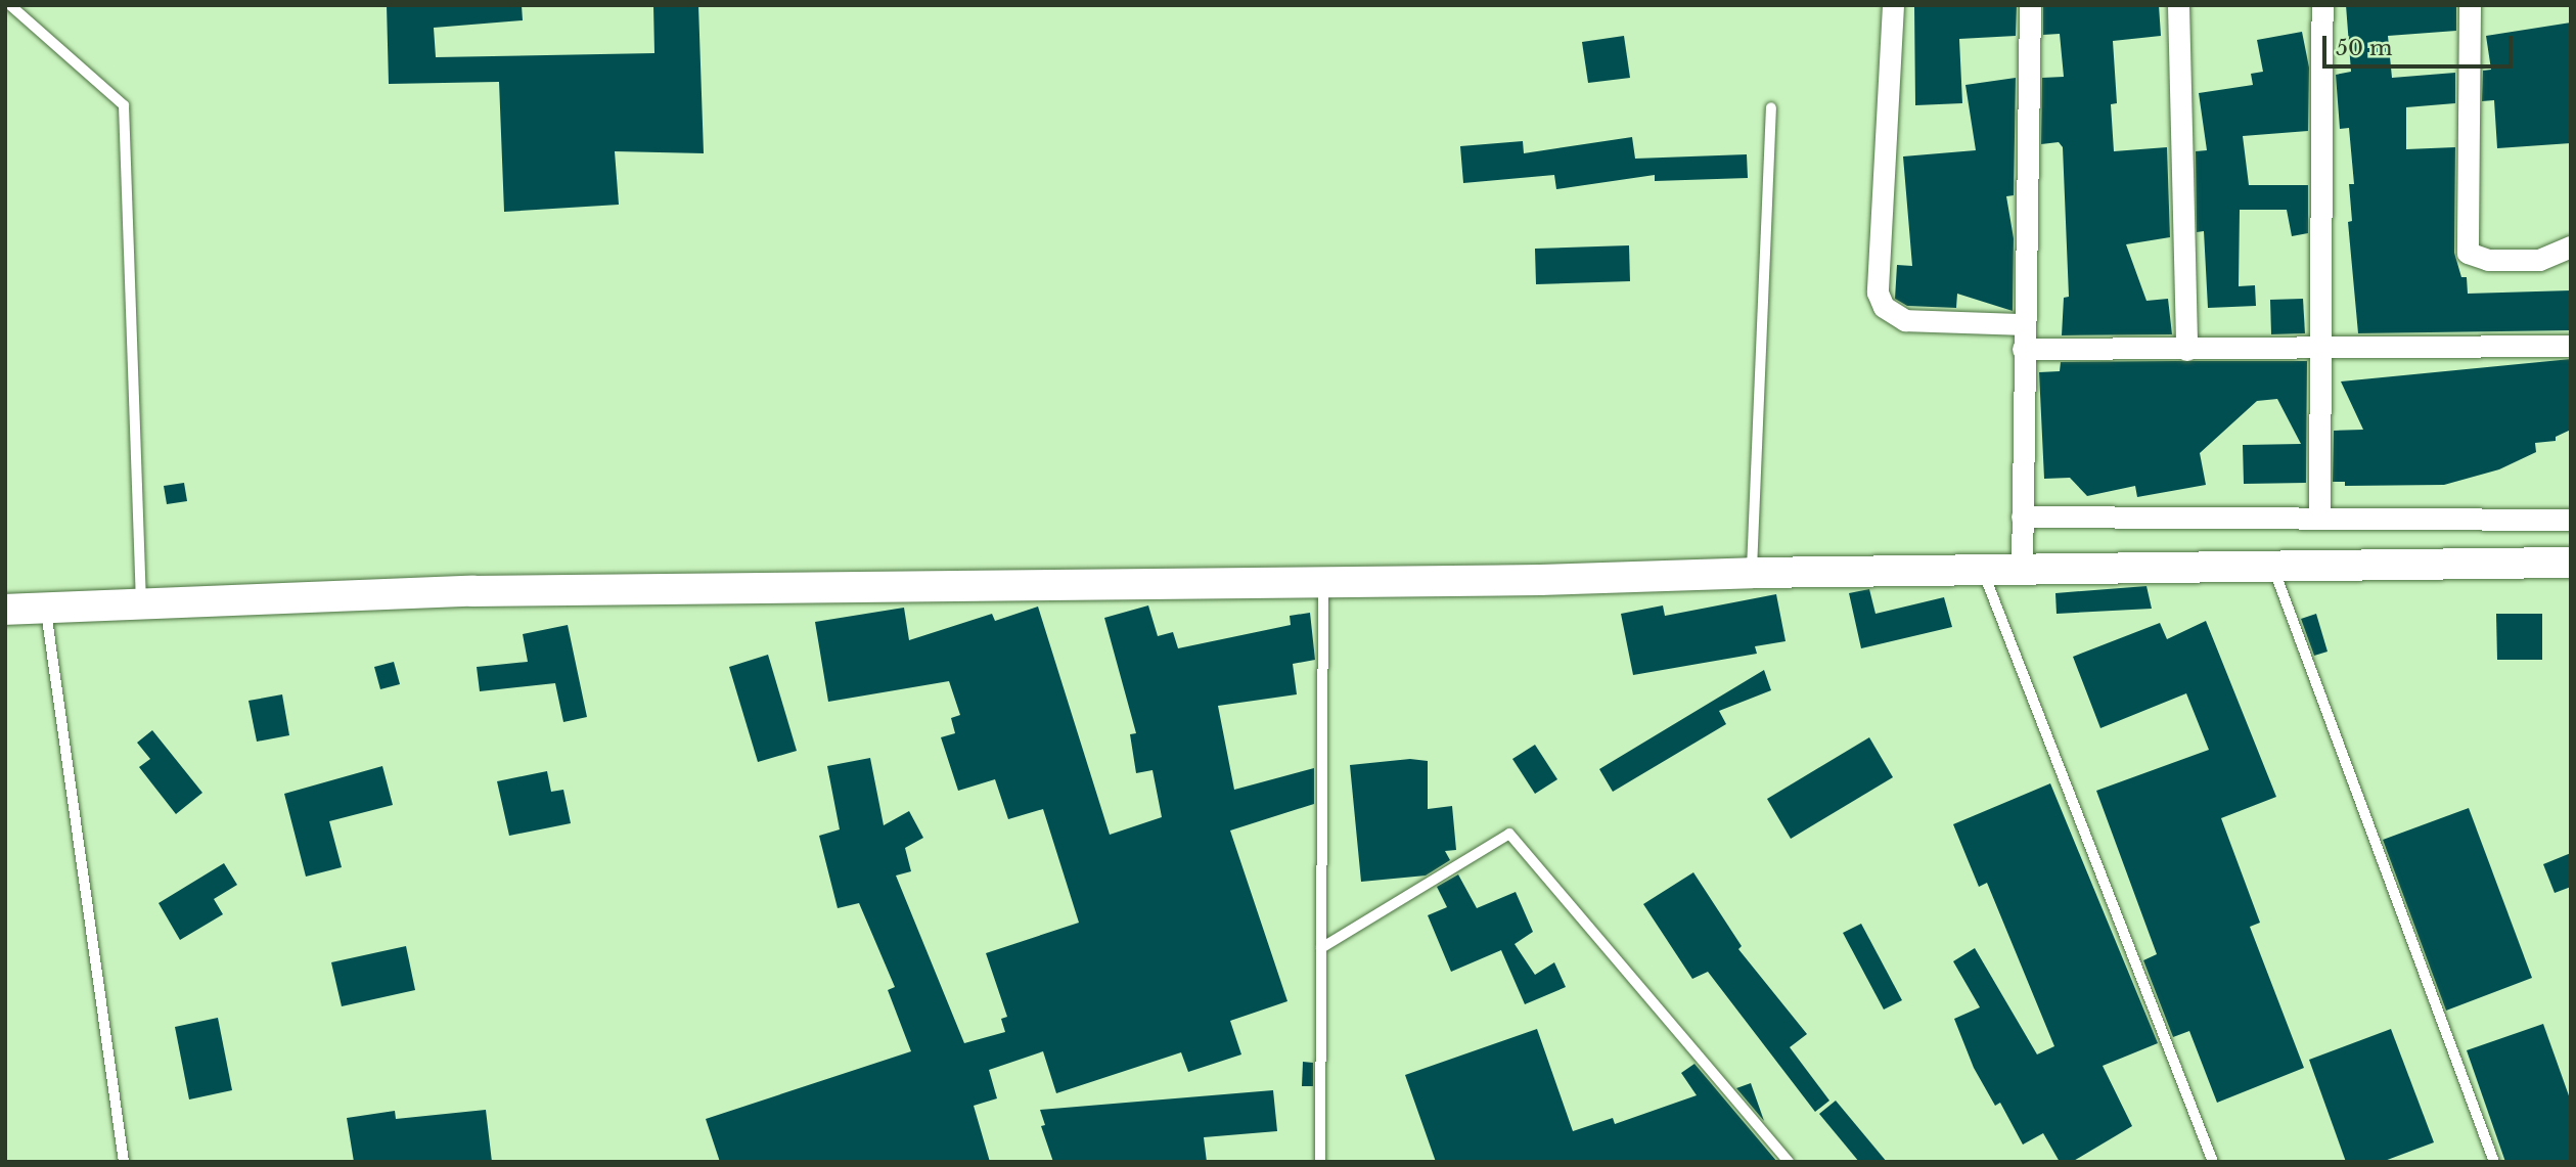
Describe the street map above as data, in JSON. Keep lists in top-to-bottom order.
{
  "scale_bar": "50 m"
}
